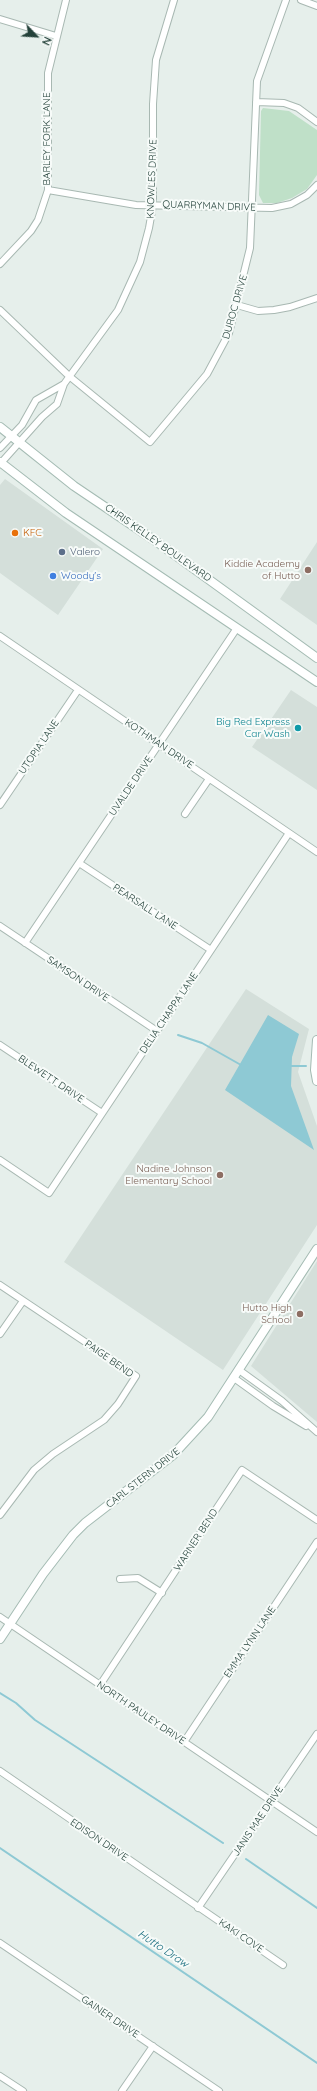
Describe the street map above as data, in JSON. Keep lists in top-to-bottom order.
{
  "streets": {
    "main road": ["CHRIS KELLEY BOULEVARD", "CARL STERN DRIVE"],
    "street": [
      "BARLEY FORK LANE",
      "KNOWLES DRIVE",
      "QUARRYMAN DRIVE",
      "DUROC DRIVE",
      "KOTHMAN DRIVE",
      "UTOPIA LANE",
      "UVALDE DRIVE",
      "PEARSALL LANE",
      "SAMSON DRIVE",
      "DELIA CHAPPA LANE",
      "BLEWETT DRIVE",
      "PAIGE BEND",
      "WARNER BEND",
      "EMMA LYNN LANE",
      "NORTH PAULEY DRIVE",
      "JANIS MAE DRIVE",
      "EDISON DRIVE",
      "KAKI COVE",
      "GAINER DRIVE"
    ]
  },
  "crossings": [
    ["BARLEY FORK LANE", "QUARRYMAN DRIVE"],
    ["KNOWLES DRIVE", "QUARRYMAN DRIVE"],
    ["KNOWLES DRIVE", "DUROC DRIVE"],
    ["KNOWLES DRIVE", "CHRIS KELLEY BOULEVARD"],
    ["QUARRYMAN DRIVE", "DUROC DRIVE"],
    ["KOTHMAN DRIVE", "UTOPIA LANE"],
    ["KOTHMAN DRIVE", "UVALDE DRIVE"],
    ["KOTHMAN DRIVE", "DELIA CHAPPA LANE"],
    ["UVALDE DRIVE", "PEARSALL LANE"],
    ["UVALDE DRIVE", "SAMSON DRIVE"],
    ["PEARSALL LANE", "DELIA CHAPPA LANE"],
    ["SAMSON DRIVE", "DELIA CHAPPA LANE"],
    ["DELIA CHAPPA LANE", "BLEWETT DRIVE"],
    ["CARL STERN DRIVE", "NORTH PAULEY DRIVE"],
    ["WARNER BEND", "NORTH PAULEY DRIVE"],
    ["EMMA LYNN LANE", "NORTH PAULEY DRIVE"],
    ["NORTH PAULEY DRIVE", "JANIS MAE DRIVE"],
    ["JANIS MAE DRIVE", "EDISON DRIVE"],
    ["JANIS MAE DRIVE", "KAKI COVE"],
    ["EDISON DRIVE", "KAKI COVE"]
  ],
  "water": ["Hutto Draw"],
  "places": [
    "KFC",
    "Valero",
    "Kiddie Academy of Hutto",
    "Woody's",
    "Big Red Express Car Wash",
    "Nadine Johnson Elementary School",
    "Hutto High School"
  ],
  "north": "bottom right"
}
